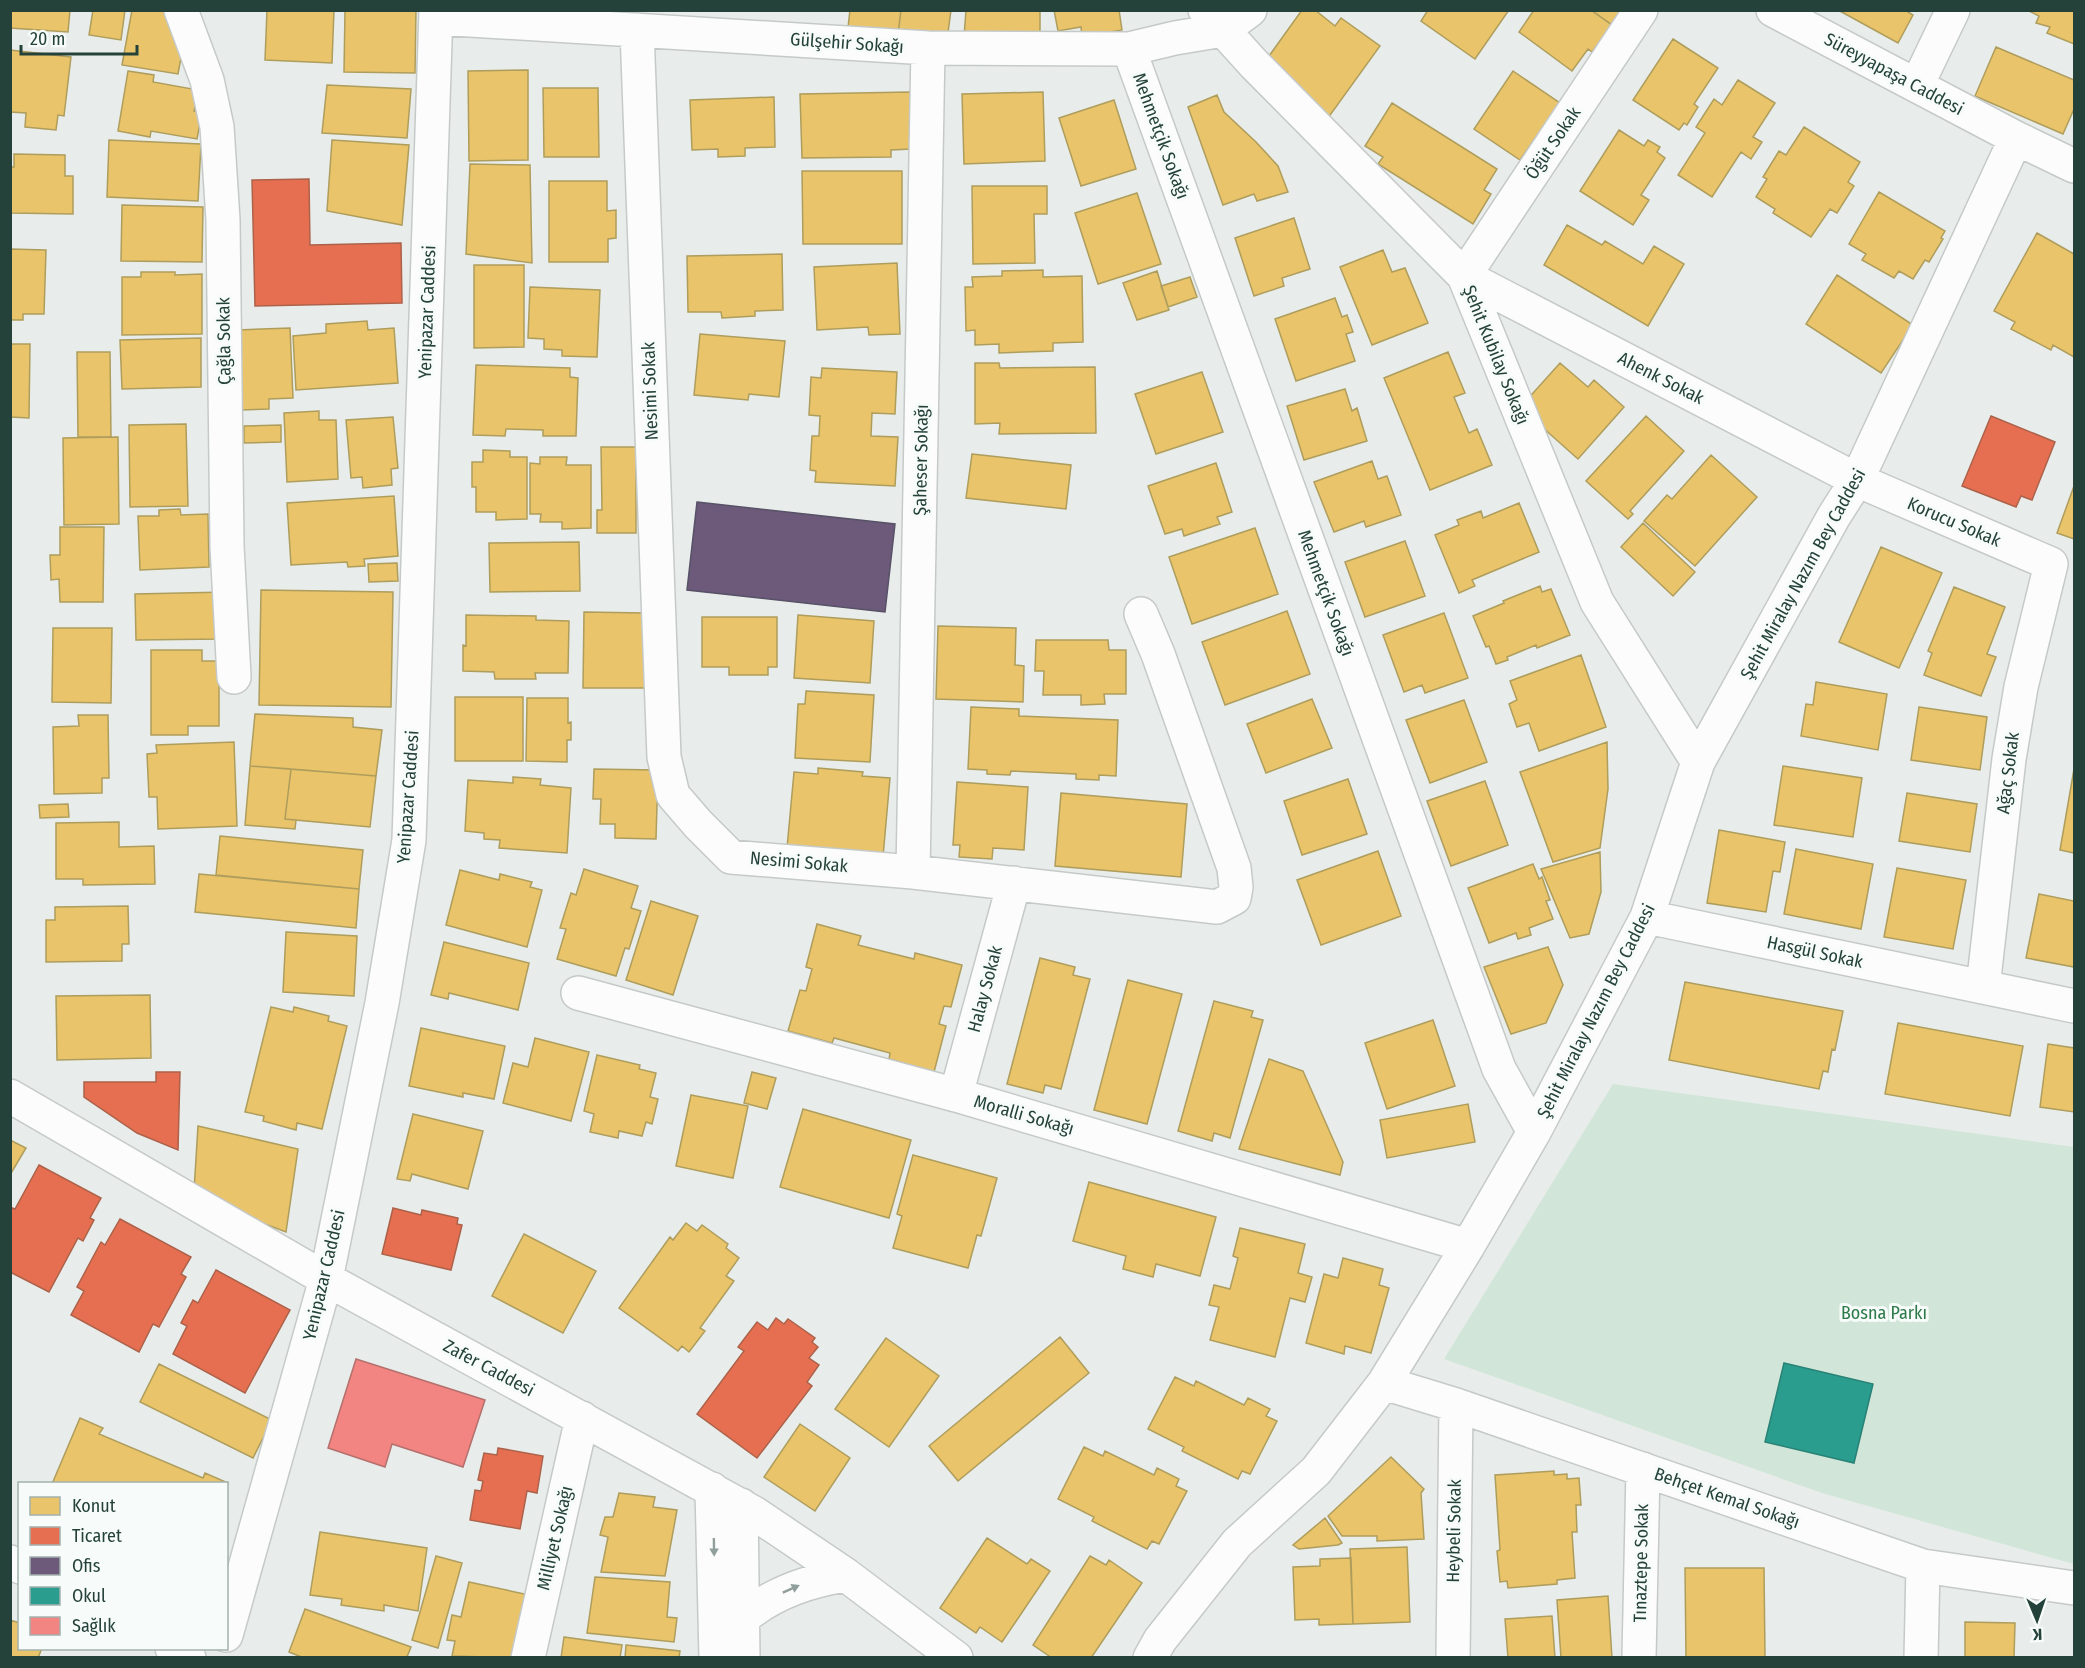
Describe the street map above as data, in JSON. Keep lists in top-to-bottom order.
{
  "streets": {
    "street": [
      "Gülşehir Sokağı",
      "Süreyyapaşa Caddesi",
      "Mehmetçik Sokağı",
      "Öğüt Sokak",
      "Yenipazar Caddesi",
      "Çağla Sokak",
      "Şehit Kubilay Sokağı",
      "Ahenk Sokak",
      "Nesimi Sokak",
      "Şaheser Sokağı",
      "Korucu Sokak",
      "Şehit Miralay Nazım Bey Caddesi",
      "Ağaç Sokak",
      "Hasgül Sokak",
      "Halay Sokak",
      "Moralli Sokağı",
      "Zafer Caddesi",
      "Behçet Kemal Sokağı",
      "Heybeli Sokak",
      "Milliyet Sokağı",
      "Tınaztepe Sokak"
    ]
  },
  "crossings": [
    ["Gülşehir Sokağı", "Mehmetçik Sokağı"],
    ["Gülşehir Sokağı", "Yenipazar Caddesi"],
    ["Gülşehir Sokağı", "Şehit Kubilay Sokağı"],
    ["Gülşehir Sokağı", "Nesimi Sokak"],
    ["Gülşehir Sokağı", "Şaheser Sokağı"],
    ["Süreyyapaşa Caddesi", "Şehit Miralay Nazım Bey Caddesi"],
    ["Mehmetçik Sokağı", "Şehit Miralay Nazım Bey Caddesi"],
    ["Öğüt Sokak", "Şehit Kubilay Sokağı"],
    ["Öğüt Sokak", "Ahenk Sokak"],
    ["Yenipazar Caddesi", "Zafer Caddesi"],
    ["Şehit Kubilay Sokağı", "Ahenk Sokak"],
    ["Şehit Kubilay Sokağı", "Şehit Miralay Nazım Bey Caddesi"],
    ["Ahenk Sokak", "Korucu Sokak"],
    ["Ahenk Sokak", "Şehit Miralay Nazım Bey Caddesi"],
    ["Nesimi Sokak", "Şaheser Sokağı"],
    ["Nesimi Sokak", "Halay Sokak"],
    ["Korucu Sokak", "Şehit Miralay Nazım Bey Caddesi"],
    ["Korucu Sokak", "Ağaç Sokak"],
    ["Şehit Miralay Nazım Bey Caddesi", "Hasgül Sokak"],
    ["Şehit Miralay Nazım Bey Caddesi", "Moralli Sokağı"],
    ["Şehit Miralay Nazım Bey Caddesi", "Behçet Kemal Sokağı"],
    ["Ağaç Sokak", "Hasgül Sokak"],
    ["Halay Sokak", "Moralli Sokağı"],
    ["Zafer Caddesi", "Milliyet Sokağı"],
    ["Behçet Kemal Sokağı", "Heybeli Sokak"],
    ["Behçet Kemal Sokağı", "Tınaztepe Sokak"]
  ],
  "parks": ["Bosna Parkı"],
  "legend": [
    "Konut",
    "Ticaret",
    "Ofis",
    "Okul",
    "Sağlık"
  ],
  "scale_bar": "20 m",
  "north": "bottom"
}
